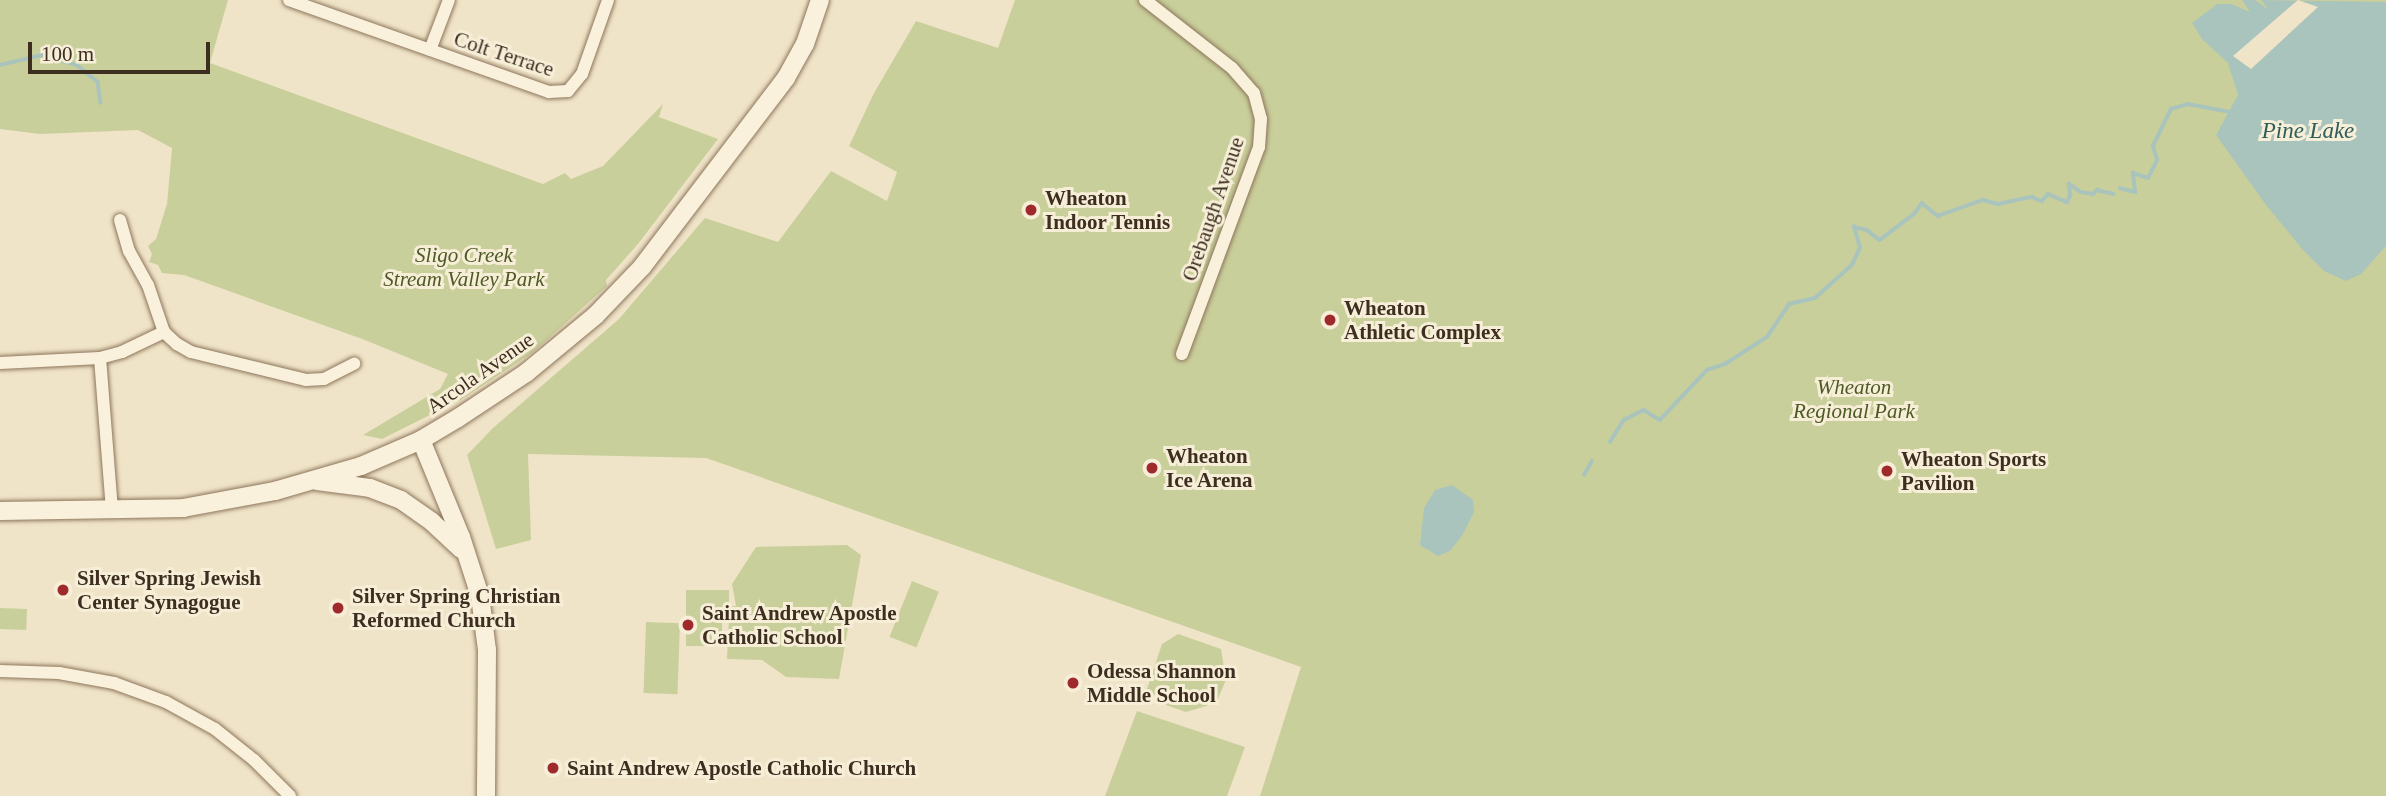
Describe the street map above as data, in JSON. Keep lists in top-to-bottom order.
{
  "streets": {
    "street": ["Colt Terrace", "Orebaugh Avenue", "Arcola Avenue"]
  },
  "water": ["Pine Lake"],
  "parks": ["Sligo Creek Stream Valley Park", "Wheaton Regional Park"],
  "places": [
    "Wheaton Indoor Tennis",
    "Wheaton Athletic Complex",
    "Wheaton Ice Arena",
    "Wheaton Sports Pavilion",
    "Silver Spring Jewish Center Synagogue",
    "Silver Spring Christian Reformed Church",
    "Saint Andrew Apostle Catholic School",
    "Odessa Shannon Middle School",
    "Saint Andrew Apostle Catholic Church"
  ],
  "scale_bar": "100 m"
}
